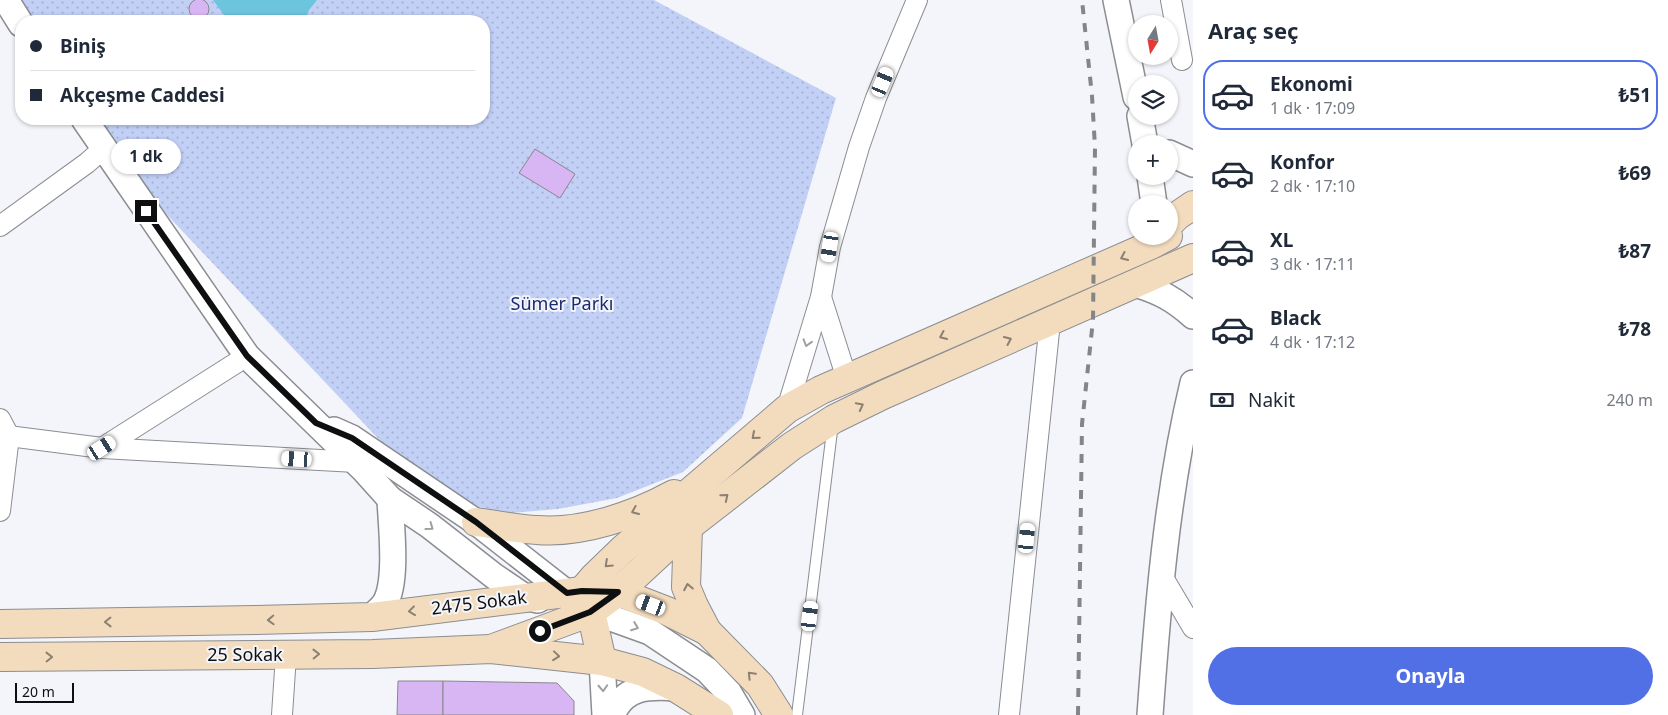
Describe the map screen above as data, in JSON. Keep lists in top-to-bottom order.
{
  "streets": {
    "main road": ["2475 Sokak", "25 Sokak"]
  },
  "crossings": [
    ["2475 Sokak", "25 Sokak"]
  ],
  "parks": ["Sümer Parkı"],
  "scale_bar": "20 m",
  "north": "bottom",
  "page": {
    "heading": "Araç seç",
    "map_buttons": ["+", "−"],
    "banner": ["Biniş", "Akçeşme Caddesi"],
    "list": [
      {
        "name": "Ekonomi",
        "note": "1 dk · 17:09",
        "value": "₺51"
      },
      {
        "name": "Konfor",
        "note": "2 dk · 17:10",
        "value": "₺69"
      },
      {
        "name": "XL",
        "note": "3 dk · 17:11",
        "value": "₺87"
      },
      {
        "name": "Black",
        "note": "4 dk · 17:12",
        "value": "₺78"
      }
    ],
    "bubble": "1 dk",
    "pay": ["Nakit", "240 m"],
    "buttons": "Onayla",
    "scale": "20 m"
  }
}
